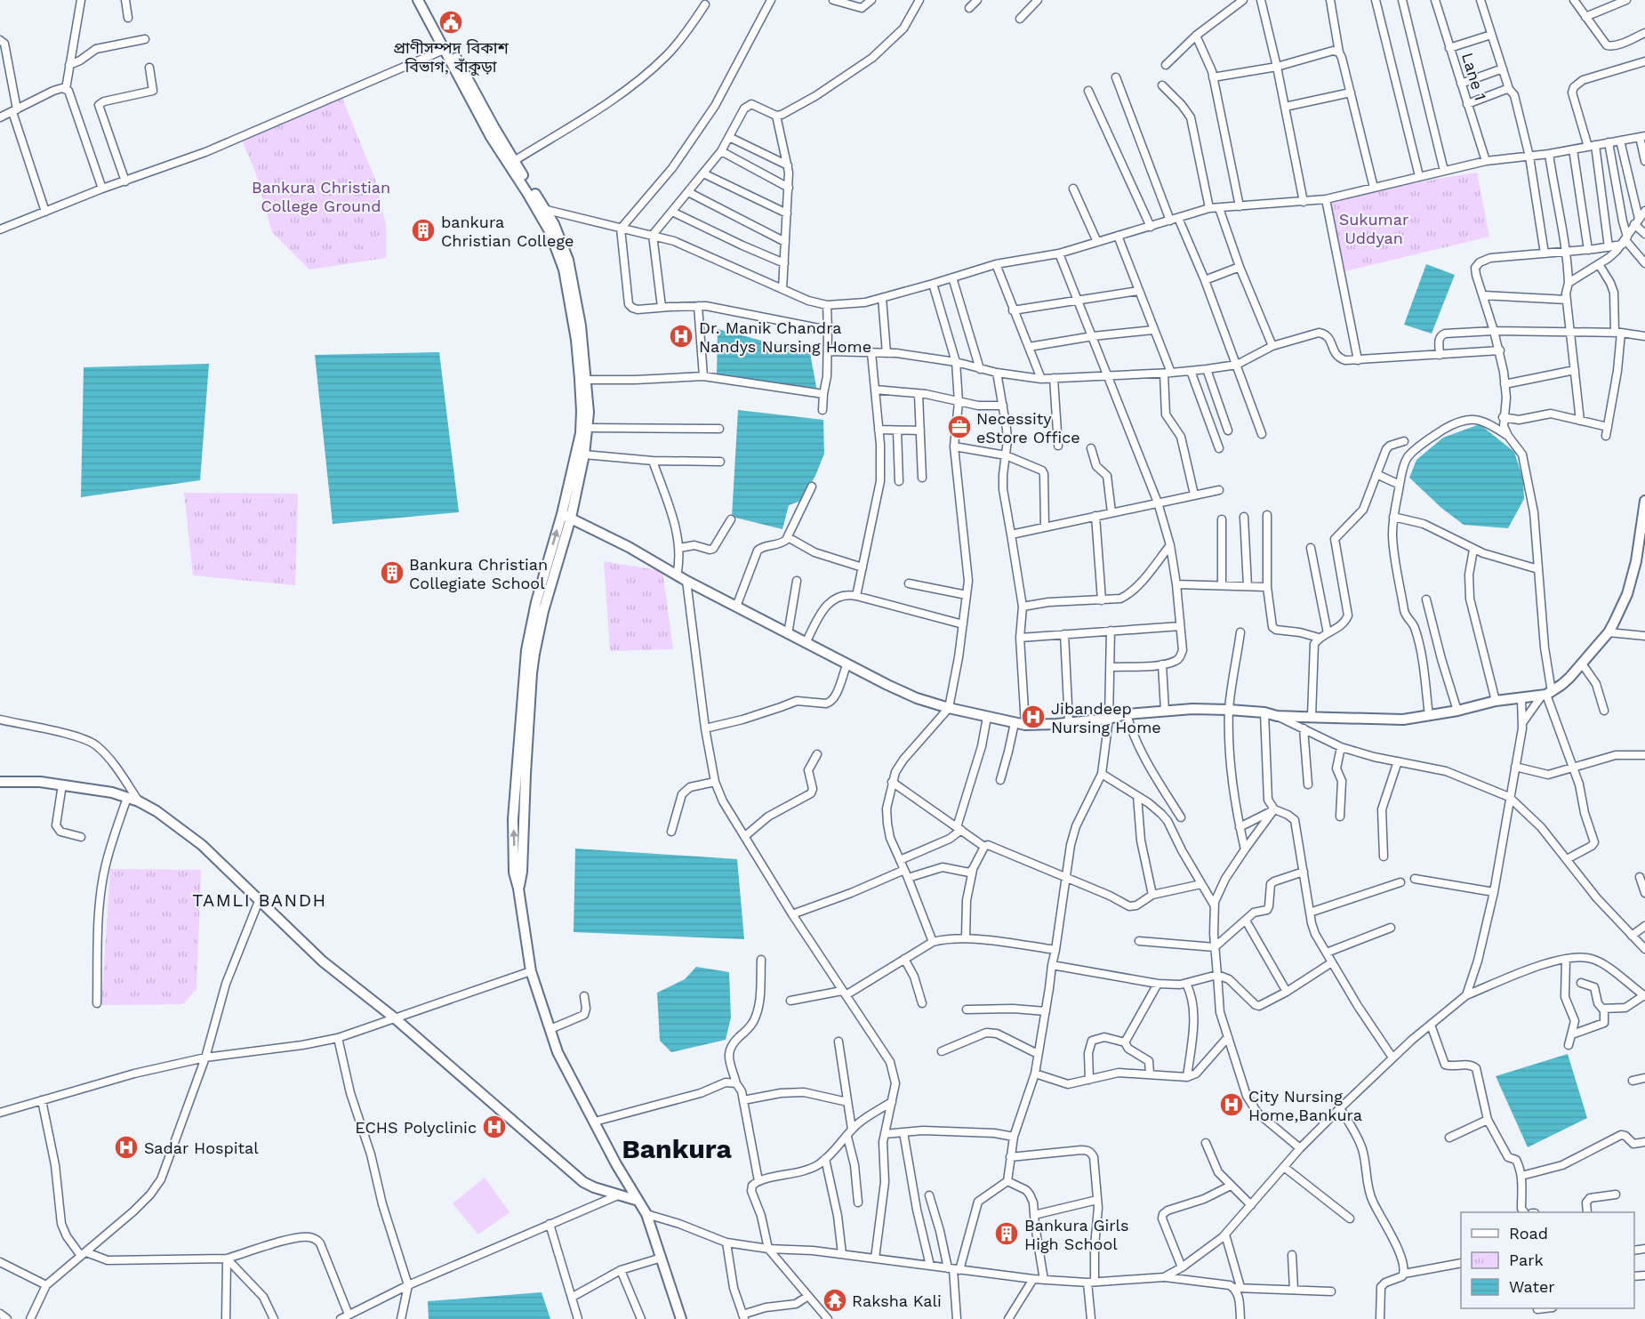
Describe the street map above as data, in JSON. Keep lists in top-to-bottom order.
{
  "streets": {
    "street": ["Lane 1"]
  },
  "districts": ["TAMLI BANDH", "Bankura"],
  "parks": ["Bankura Christian College Ground", "Sukumar Uddyan"],
  "places": {
    "public building": ["প্রাণীসম্পদ বিকাশ বিভাগ, বাঁকুড়া"],
    "building": ["bankura Christian College", "Bankura Christian Collegiate School", "Bankura Girls High School"],
    "hospital": [
      "Dr. Manik Chandra Nandys Nursing Home",
      "Jibandeep Nursing Home",
      "City Nursing Home,Bankura",
      "ECHS Polyclinic",
      "Sadar Hospital"
    ],
    "office": ["Necessity eStore Office"],
    "temple": ["Raksha Kali"]
  },
  "legend": ["Road", "Park", "Water"]
}
